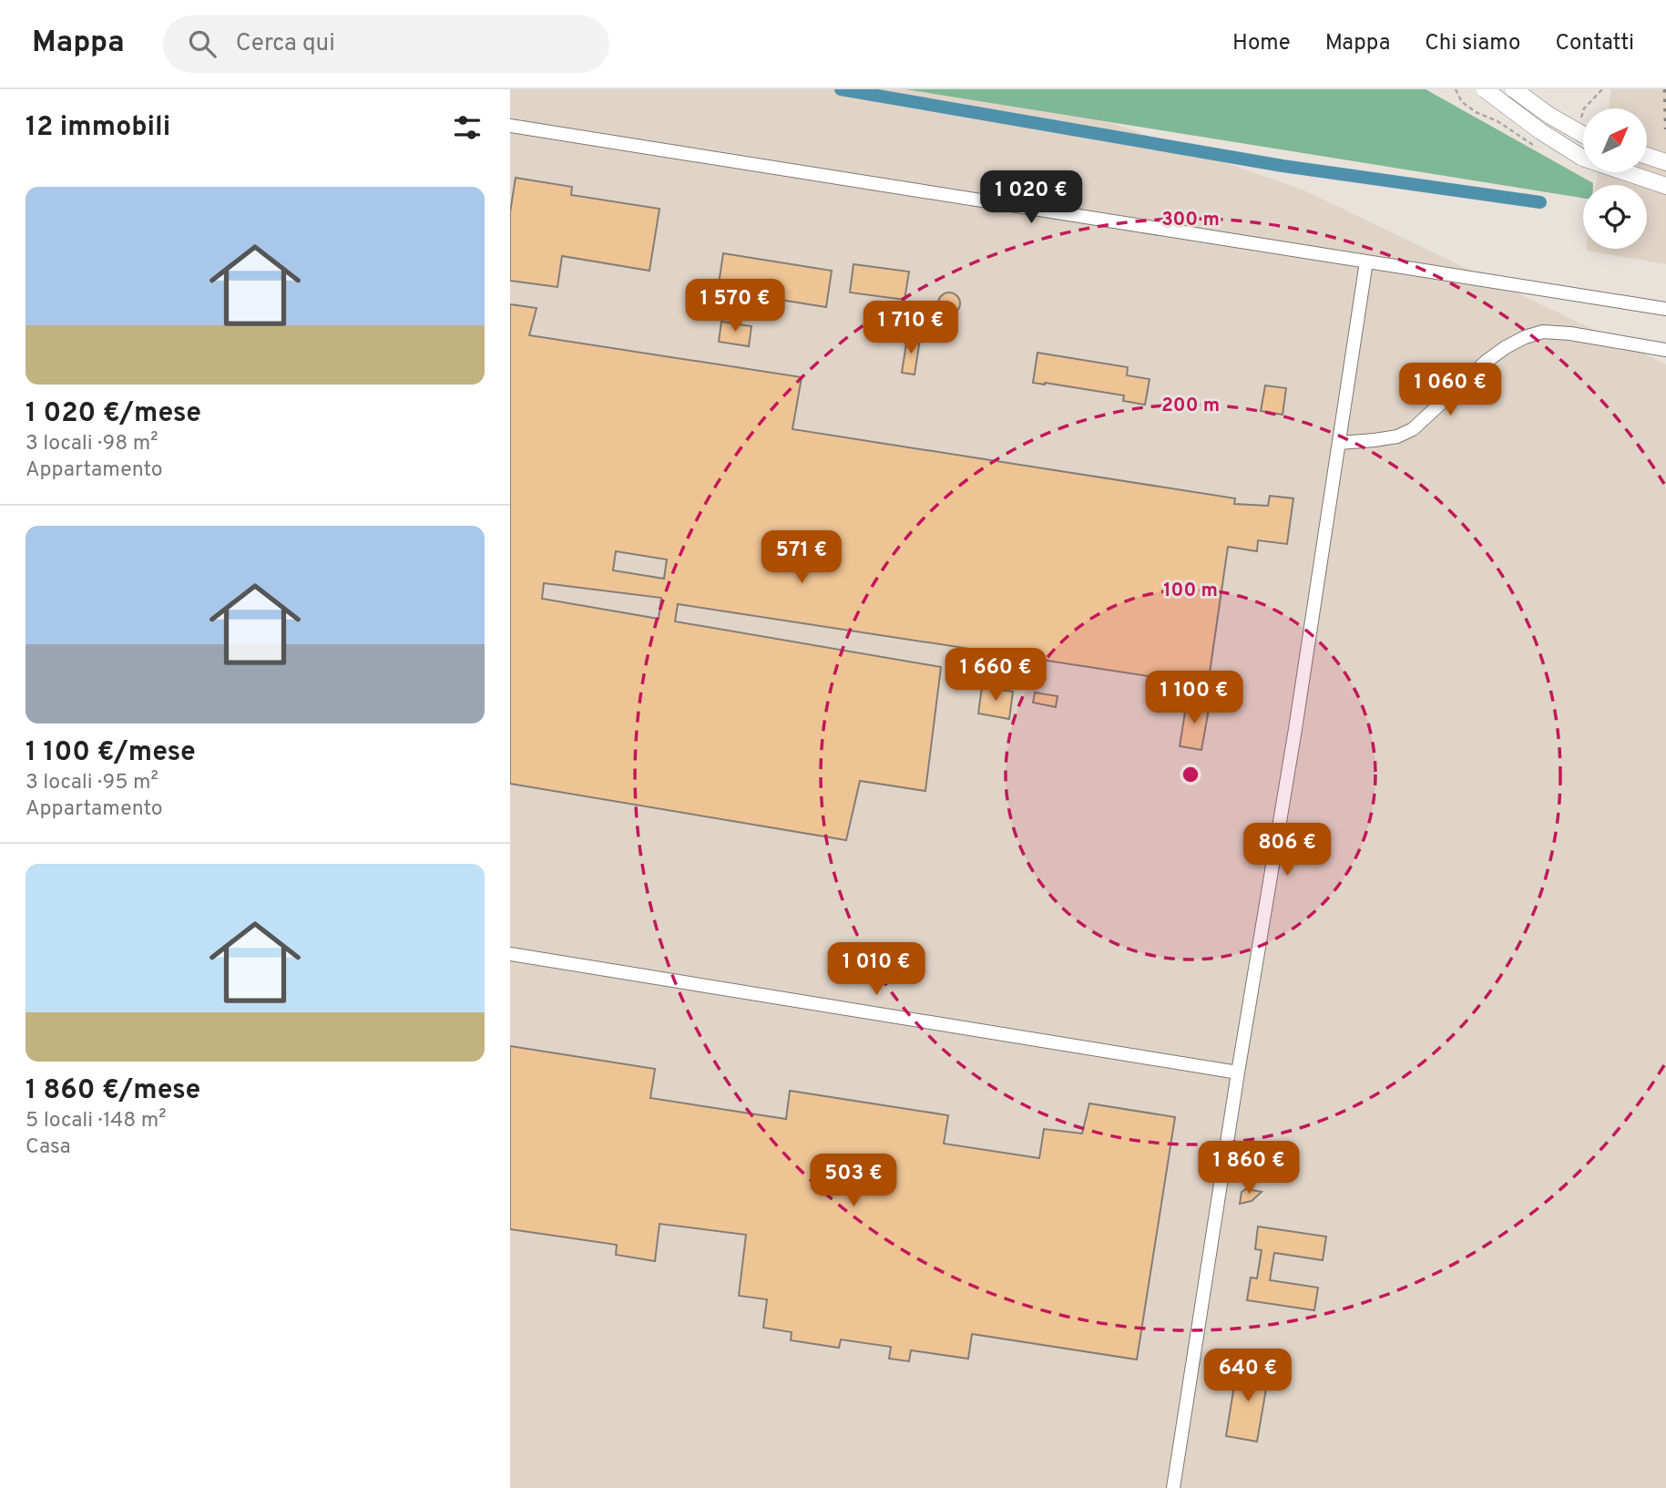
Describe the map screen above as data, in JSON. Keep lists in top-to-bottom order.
{
  "north": "top right",
  "page": {
    "header": "Mappa",
    "search": "Cerca qui",
    "nav": [
      "Home",
      "Mappa",
      "Chi siamo",
      "Contatti"
    ],
    "heading": "12 immobili",
    "list": [
      {
        "name": "1 020 €/mese",
        "note": "3 locali · 98 m² · Appartamento"
      },
      {
        "name": "1 100 €/mese",
        "note": "3 locali · 95 m² · Appartamento"
      },
      {
        "name": "1 860 €/mese",
        "note": "5 locali · 148 m² · Casa"
      }
    ],
    "price": [
      "1 020 €",
      "1 570 €",
      "1 710 €",
      "1 060 €",
      "571 €",
      "1 660 €",
      "1 100 €",
      "806 €",
      "1 010 €",
      "1 860 €",
      "503 €",
      "640 €"
    ]
  },
  "rings": ["300 m", "200 m", "100 m"]
}
